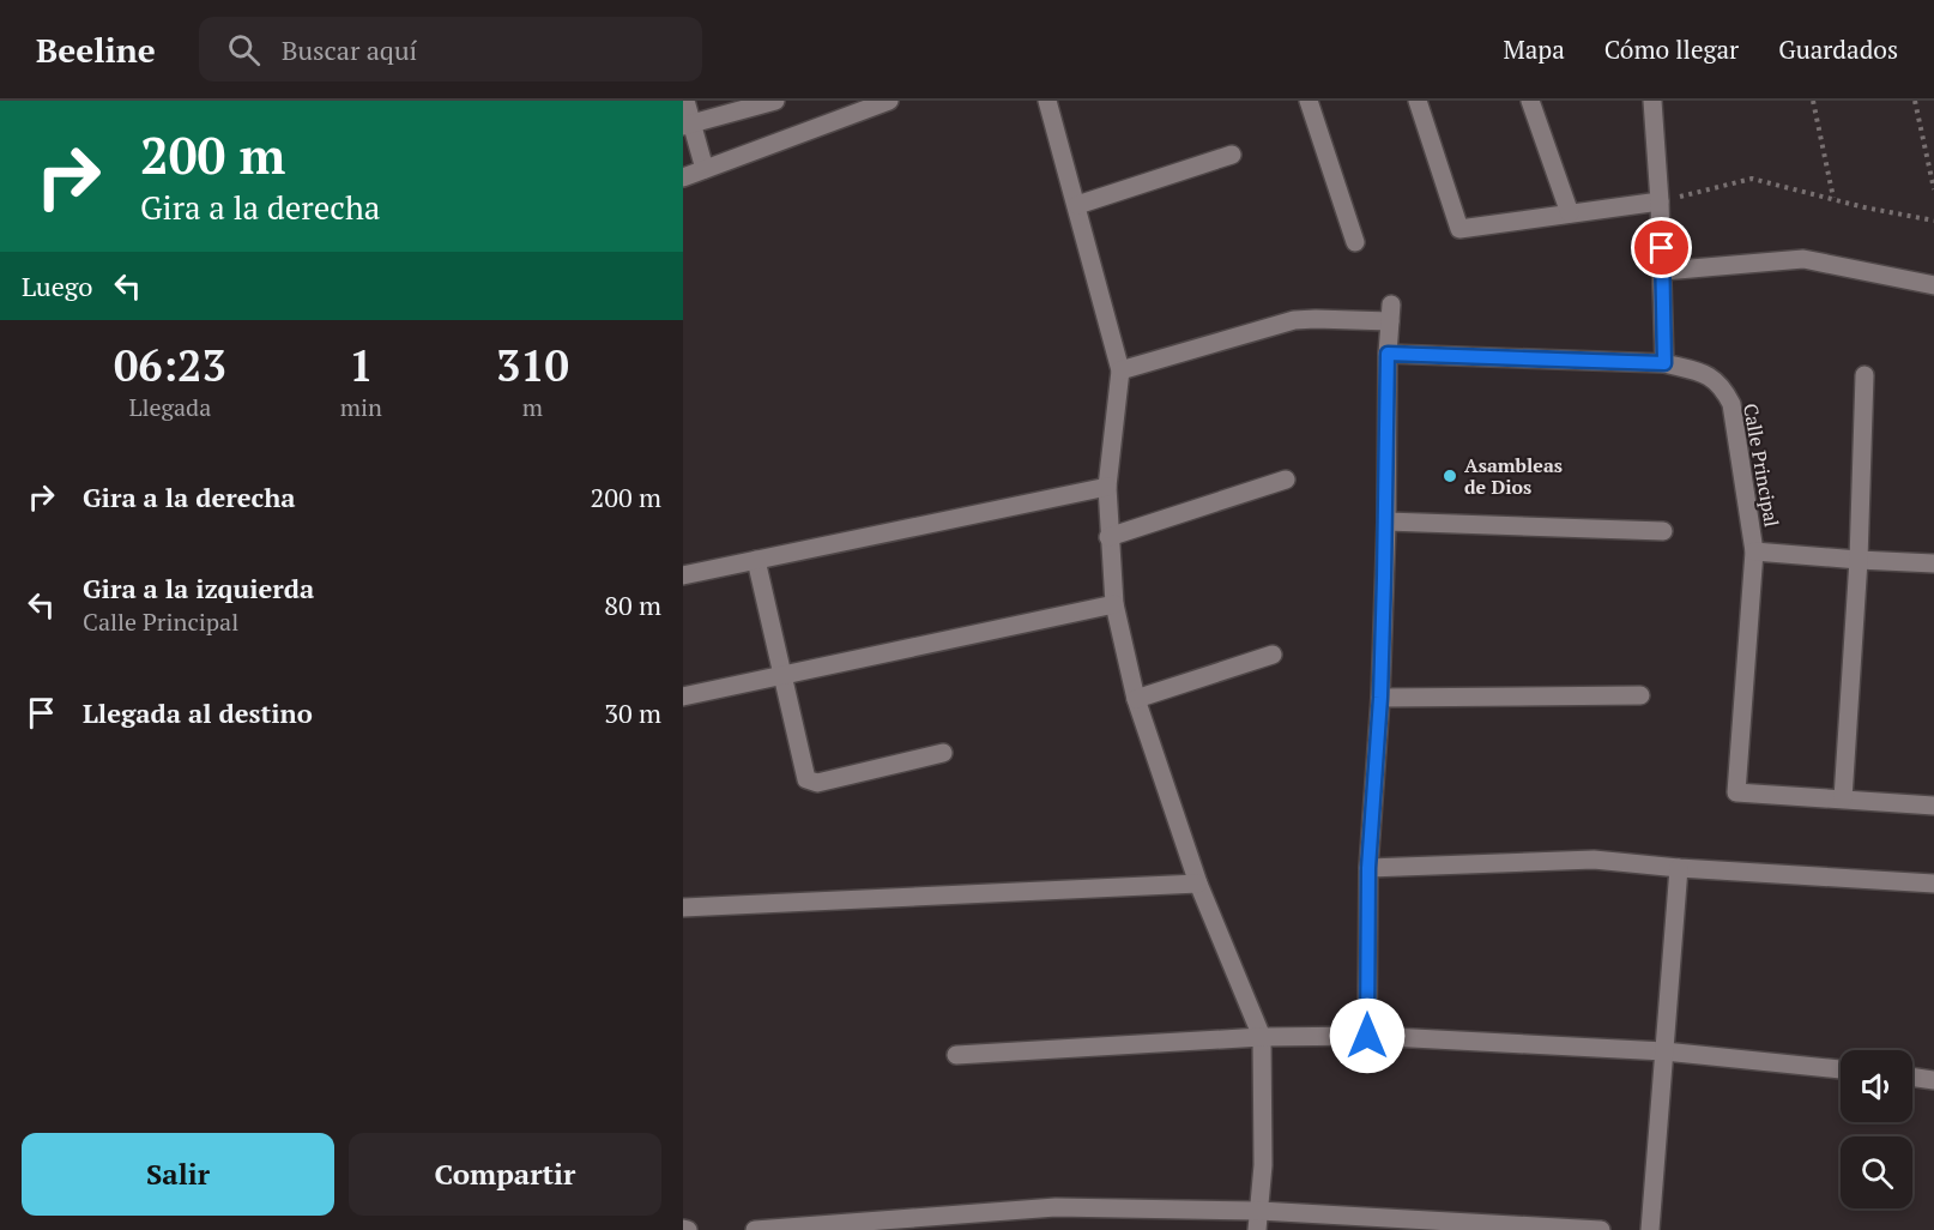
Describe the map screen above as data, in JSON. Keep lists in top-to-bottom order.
{
  "streets": {
    "street": ["Calle Principal"]
  },
  "places": ["Asambleas de Dios"],
  "page": {
    "header": "Beeline",
    "search": "Buscar aquí",
    "nav": ["Mapa", "Cómo llegar", "Guardados"],
    "turn": ["200 m", "Gira a la derecha"],
    "then": "Luego",
    "eta": [
      "06:23",
      "Llegada",
      "1",
      "min",
      "310",
      "m"
    ],
    "list": [
      {
        "name": "Gira a la derecha",
        "value": "200 m"
      },
      {
        "name": "Gira a la izquierda",
        "note": "Calle Principal",
        "value": "80 m"
      },
      {
        "name": "Llegada al destino",
        "value": "30 m"
      }
    ],
    "buttons": ["Salir", "Compartir"]
  }
}
